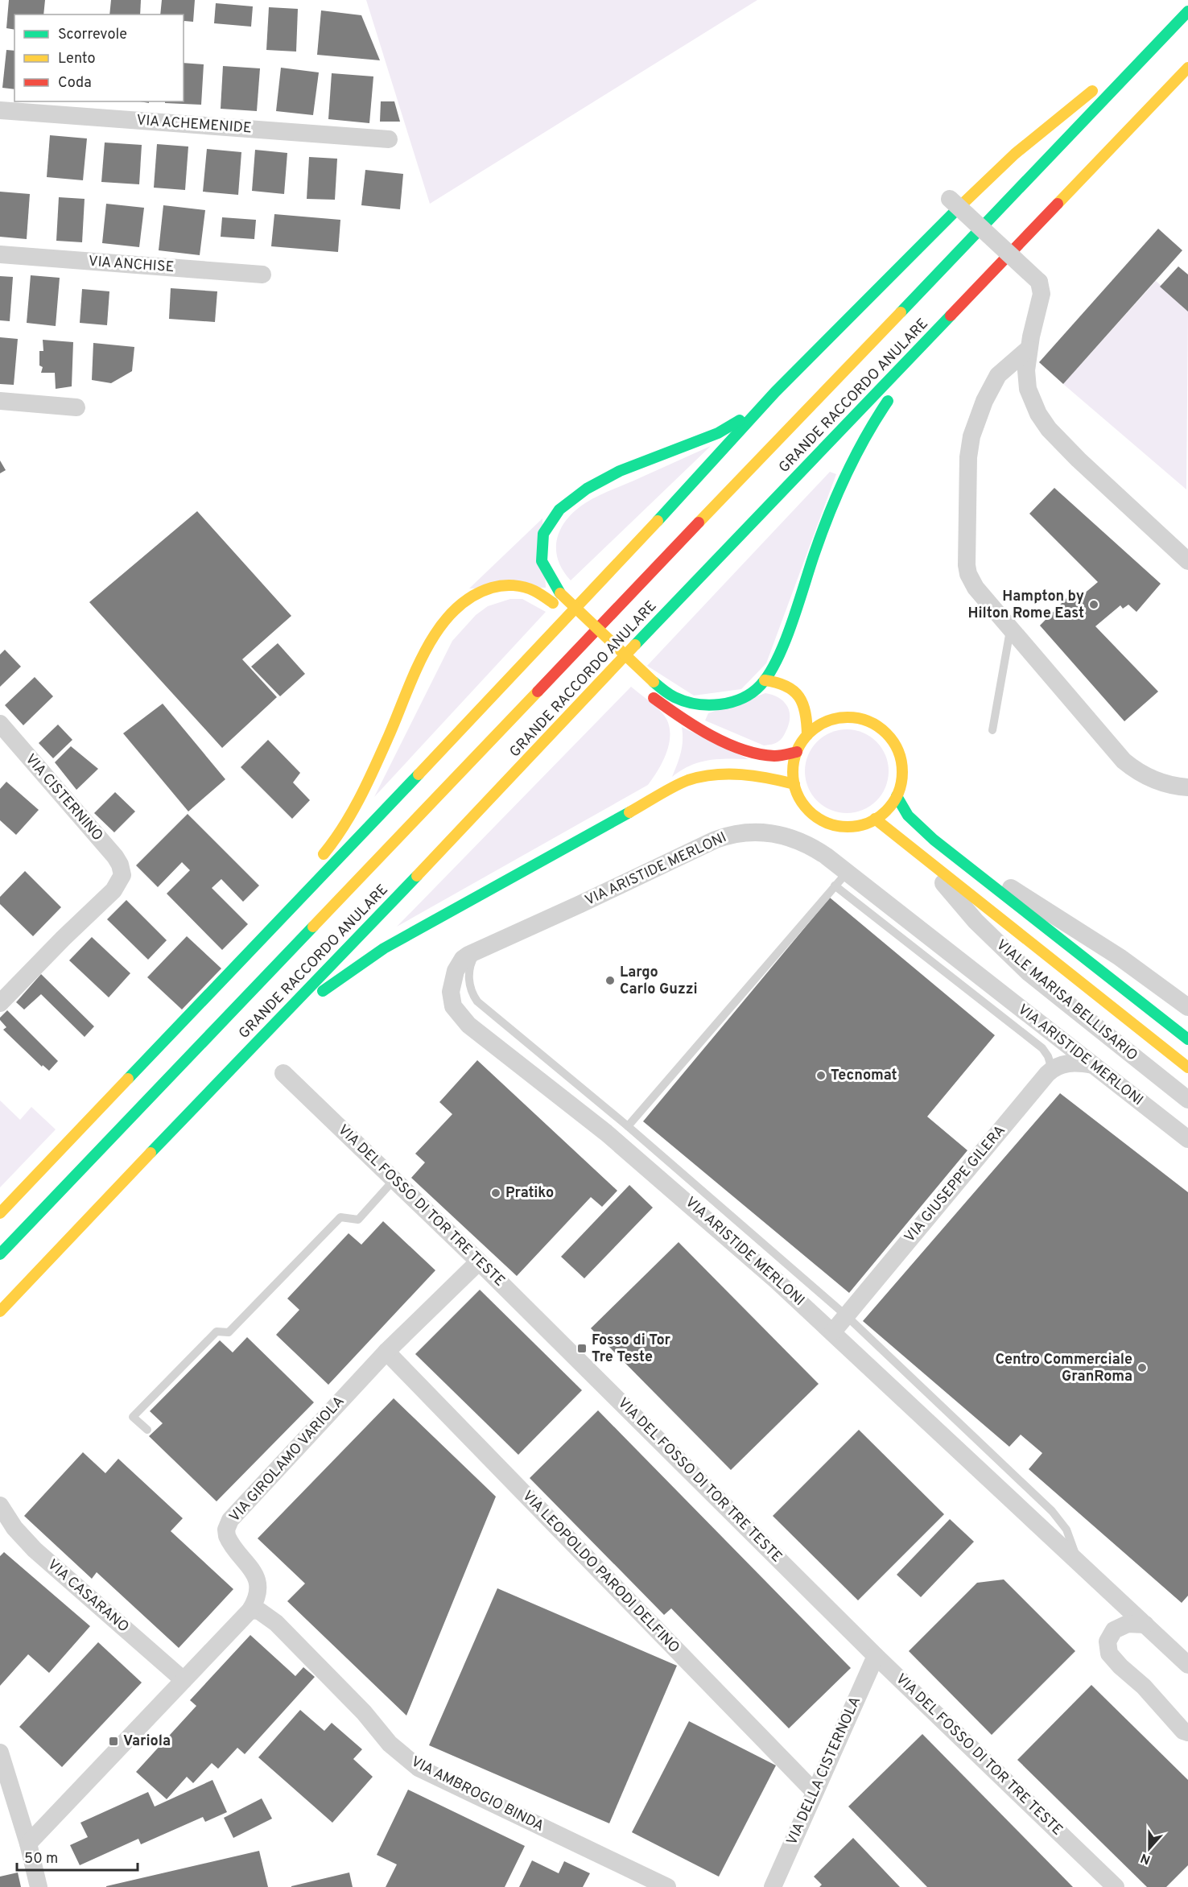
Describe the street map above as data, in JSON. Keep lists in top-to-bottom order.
{
  "streets": {
    "main road": ["GRANDE RACCORDO ANULARE", "VIALE MARISA BELLISARIO"],
    "street": [
      "VIA ACHEMENIDE",
      "VIA ANCHISE",
      "VIA CISTERNINO",
      "VIA ARISTIDE MERLONI",
      "VIA GIUSEPPE GILERA",
      "VIA DEL FOSSO DI TOR TRE TESTE",
      "VIA GIROLAMO VARIOLA",
      "VIA LEOPOLDO PARODI DELFINO",
      "VIA CASARANO",
      "VIA DELLA CISTERNOLA",
      "VIA AMBROGIO BINDA"
    ]
  },
  "crossings": [
    ["VIA ARISTIDE MERLONI", "VIA GIUSEPPE GILERA"],
    ["VIA DEL FOSSO DI TOR TRE TESTE", "VIA GIROLAMO VARIOLA"],
    ["VIA DEL FOSSO DI TOR TRE TESTE", "VIA DELLA CISTERNOLA"],
    ["VIA GIROLAMO VARIOLA", "VIA LEOPOLDO PARODI DELFINO"],
    ["VIA GIROLAMO VARIOLA", "VIA CASARANO"],
    ["VIA GIROLAMO VARIOLA", "VIA AMBROGIO BINDA"],
    ["VIA LEOPOLDO PARODI DELFINO", "VIA DELLA CISTERNOLA"]
  ],
  "places": {
    "other": [
      "Hampton by Hilton Rome East",
      "Largo Carlo Guzzi",
      "Tecnomat",
      "Pratiko",
      "Centro Commerciale GranRoma"
    ],
    "transit": ["Fosso di Tor Tre Teste", "Variola"]
  },
  "legend": ["Scorrevole", "Lento", "Coda"],
  "scale_bar": "50 m",
  "north": "bottom"
}
